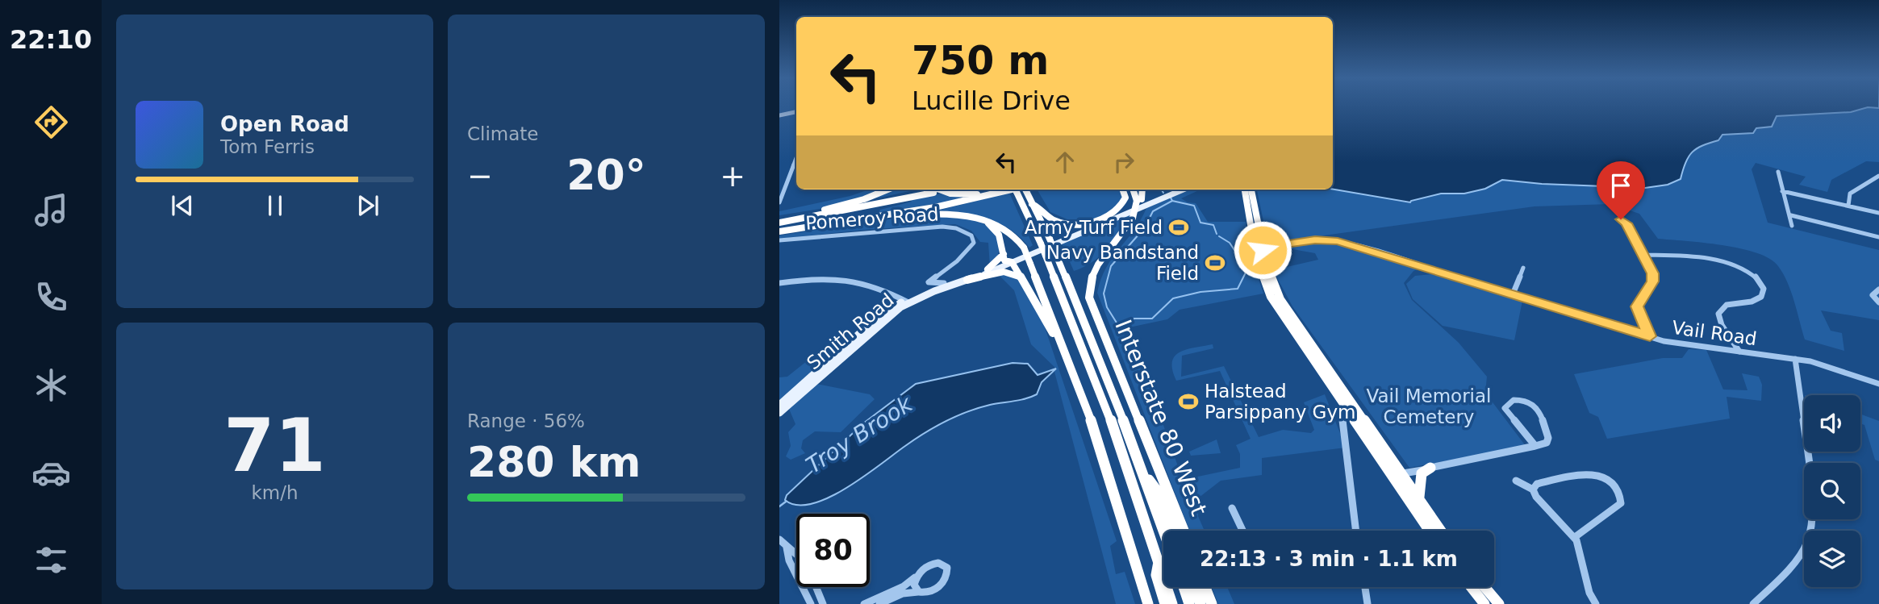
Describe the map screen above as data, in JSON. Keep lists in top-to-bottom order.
{
  "streets": {
    "highway": ["Interstate 80 West"],
    "main road": ["Smith Road"],
    "street": ["Pomeroy Road", "Vail Road"]
  },
  "crossings": [
    ["Pomeroy Road", "Smith Road"],
    ["Smith Road", "Interstate 80 West"]
  ],
  "water": ["Troy Brook"],
  "parks": ["Vail Memorial Cemetery"],
  "places": {
    "sports": ["Army Turf Field", "Navy Bandstand Field", "Halstead Parsippany Gym"]
  },
  "page": {
    "tabs": "22:10",
    "tile": [
      "Climate",
      ["71", "km/h"],
      ["Range · 56%", "280 km"]
    ],
    "turn": ["750 m", "Lucille Drive"],
    "song": ["Open Road", "Tom Ferris"],
    "heat": ["−", "20°", "+"],
    "limit": "80",
    "trip": "22:13 · 3 min · 1.1 km"
  }
}
